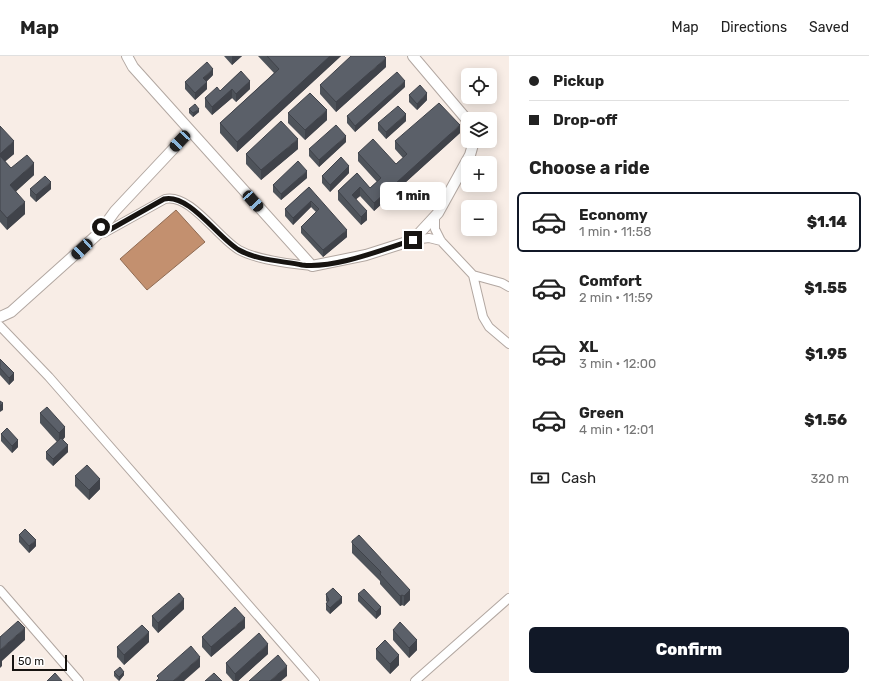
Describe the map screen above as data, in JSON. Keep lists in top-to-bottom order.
{
  "scale_bar": "50 m",
  "page": {
    "header": "Map",
    "nav": ["Map", "Directions", "Saved"],
    "banner": ["Pickup", "Drop-off"],
    "map_buttons": ["+", "−"],
    "heading": "Choose a ride",
    "bubble": "1 min",
    "list": [
      {
        "name": "Economy",
        "note": "1 min · 11:58",
        "value": "$1.14"
      },
      {
        "name": "Comfort",
        "note": "2 min · 11:59",
        "value": "$1.55"
      },
      {
        "name": "XL",
        "note": "3 min · 12:00",
        "value": "$1.95"
      },
      {
        "name": "Green",
        "note": "4 min · 12:01",
        "value": "$1.56"
      }
    ],
    "pay": ["Cash", "320 m"],
    "buttons": "Confirm",
    "scale": "50 m"
  }
}
